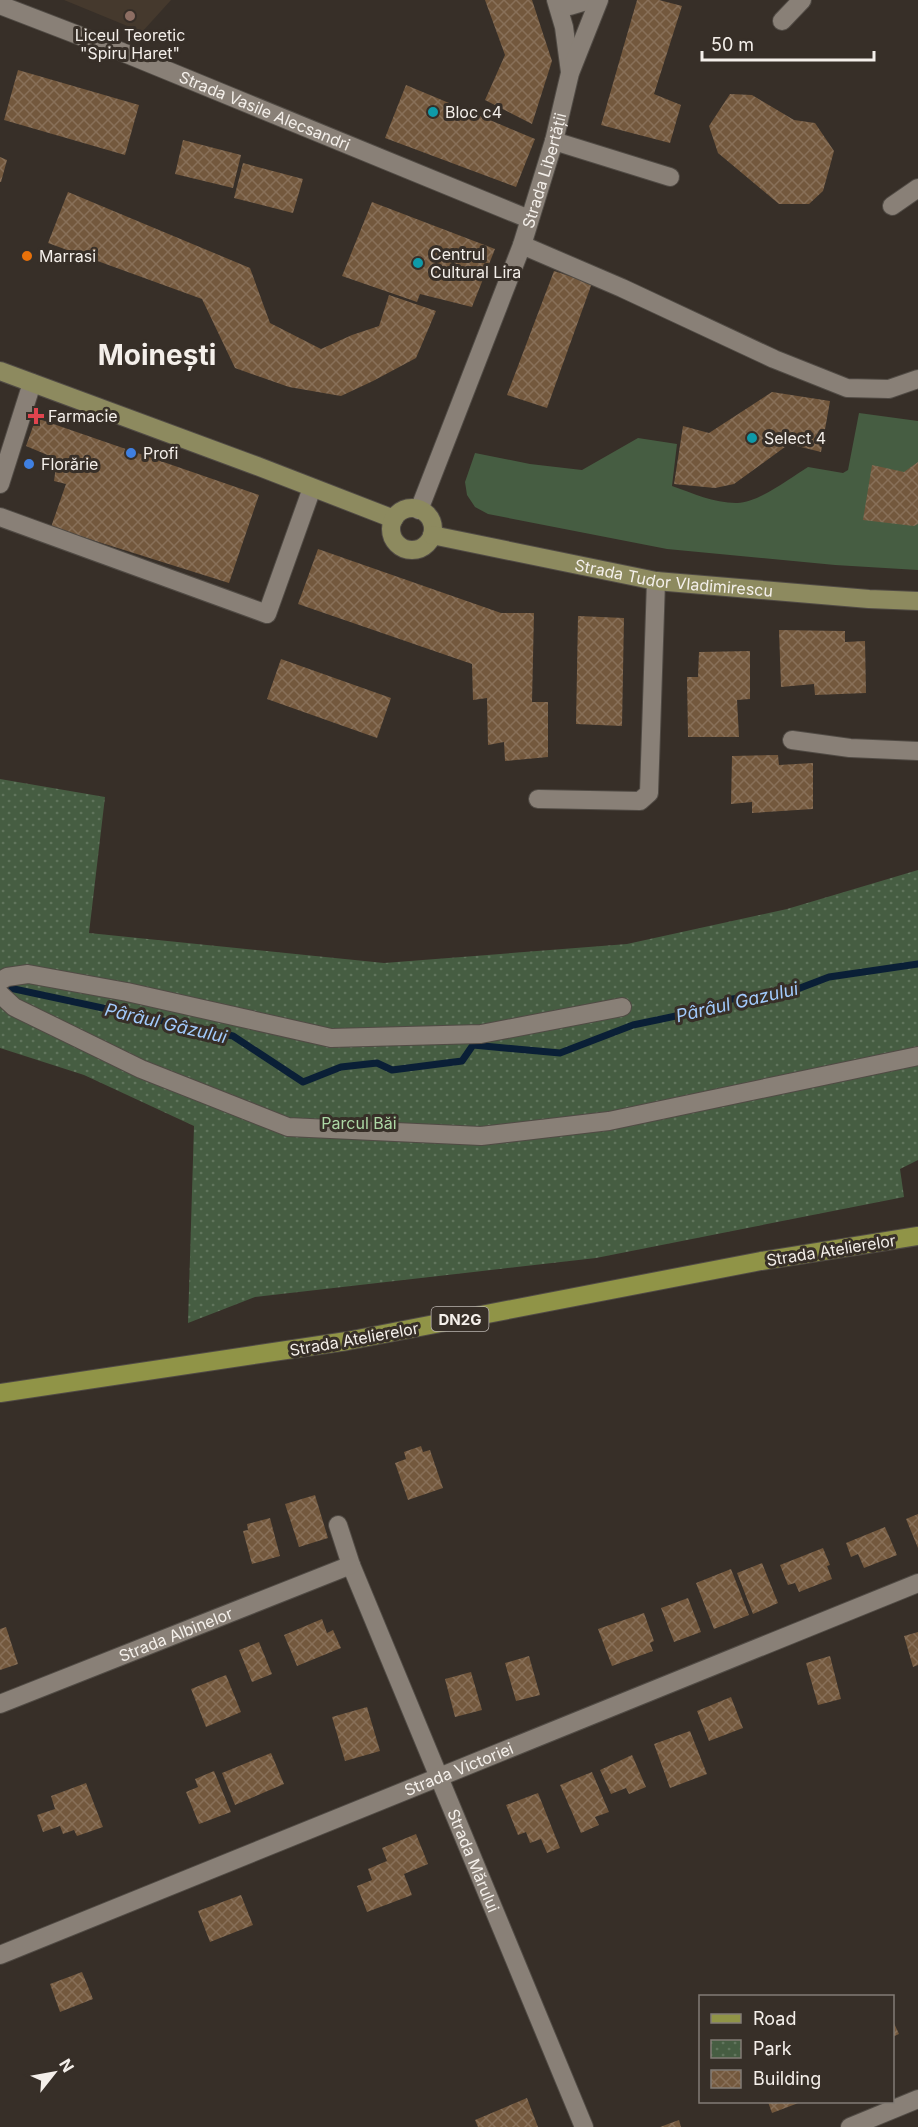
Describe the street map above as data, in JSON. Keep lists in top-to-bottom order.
{
  "streets": {
    "main road": ["Strada Atelierelor", "DN2G"],
    "street": [
      "Strada Vasile Alecsandri",
      "Strada Libertății",
      "Strada Tudor Vladimirescu",
      "Strada Albinelor",
      "Strada Victoriei",
      "Strada Mărului"
    ]
  },
  "crossings": [
    ["Strada Vasile Alecsandri", "Strada Libertății"],
    ["Strada Libertății", "Strada Tudor Vladimirescu"],
    ["Strada Albinelor", "Strada Mărului"],
    ["Strada Victoriei", "Strada Mărului"]
  ],
  "districts": ["Moinești"],
  "water": ["Pârâul Gazului", "Pârâul Gâzului"],
  "parks": ["Parcul Băi"],
  "places": {
    "other": [
      "Liceul Teoretic \"Spiru Haret\"",
      "Bloc c4",
      "Marrasi",
      "Centrul Cultural Lira",
      "Select 4",
      "Profi",
      "Florărie"
    ],
    "health": ["Farmacie"]
  },
  "legend": ["Road", "Park", "Building"],
  "scale_bar": "50 m",
  "north": "top right"
}
